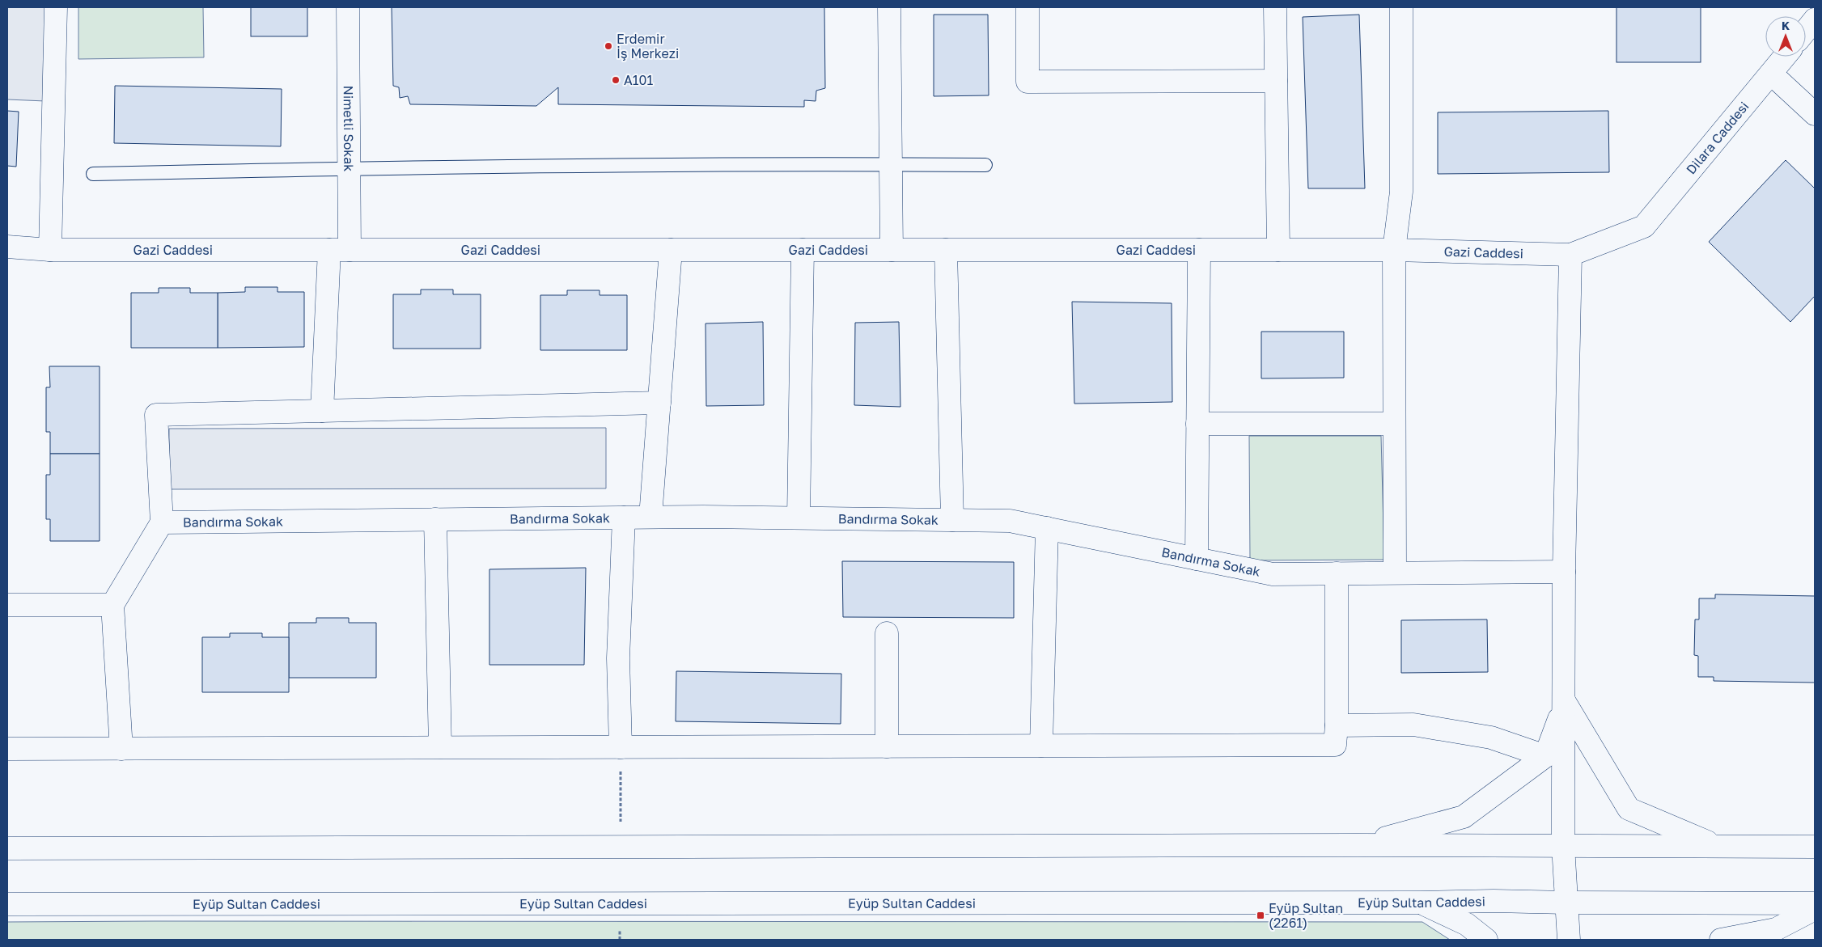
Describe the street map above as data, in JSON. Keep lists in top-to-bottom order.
{
  "streets": {
    "street": [
      "Nimetli Sokak",
      "Dilara Caddesi",
      "Gazi Caddesi",
      "Bandırma Sokak",
      "Eyüp Sultan Caddesi"
    ]
  },
  "crossings": [
    ["Nimetli Sokak", "Gazi Caddesi"],
    ["Dilara Caddesi", "Gazi Caddesi"]
  ],
  "places": {
    "other": ["Erdemir İş Merkezi", "A101"],
    "transit": ["Eyüp Sultan (2261)"]
  },
  "north": "top"
}
